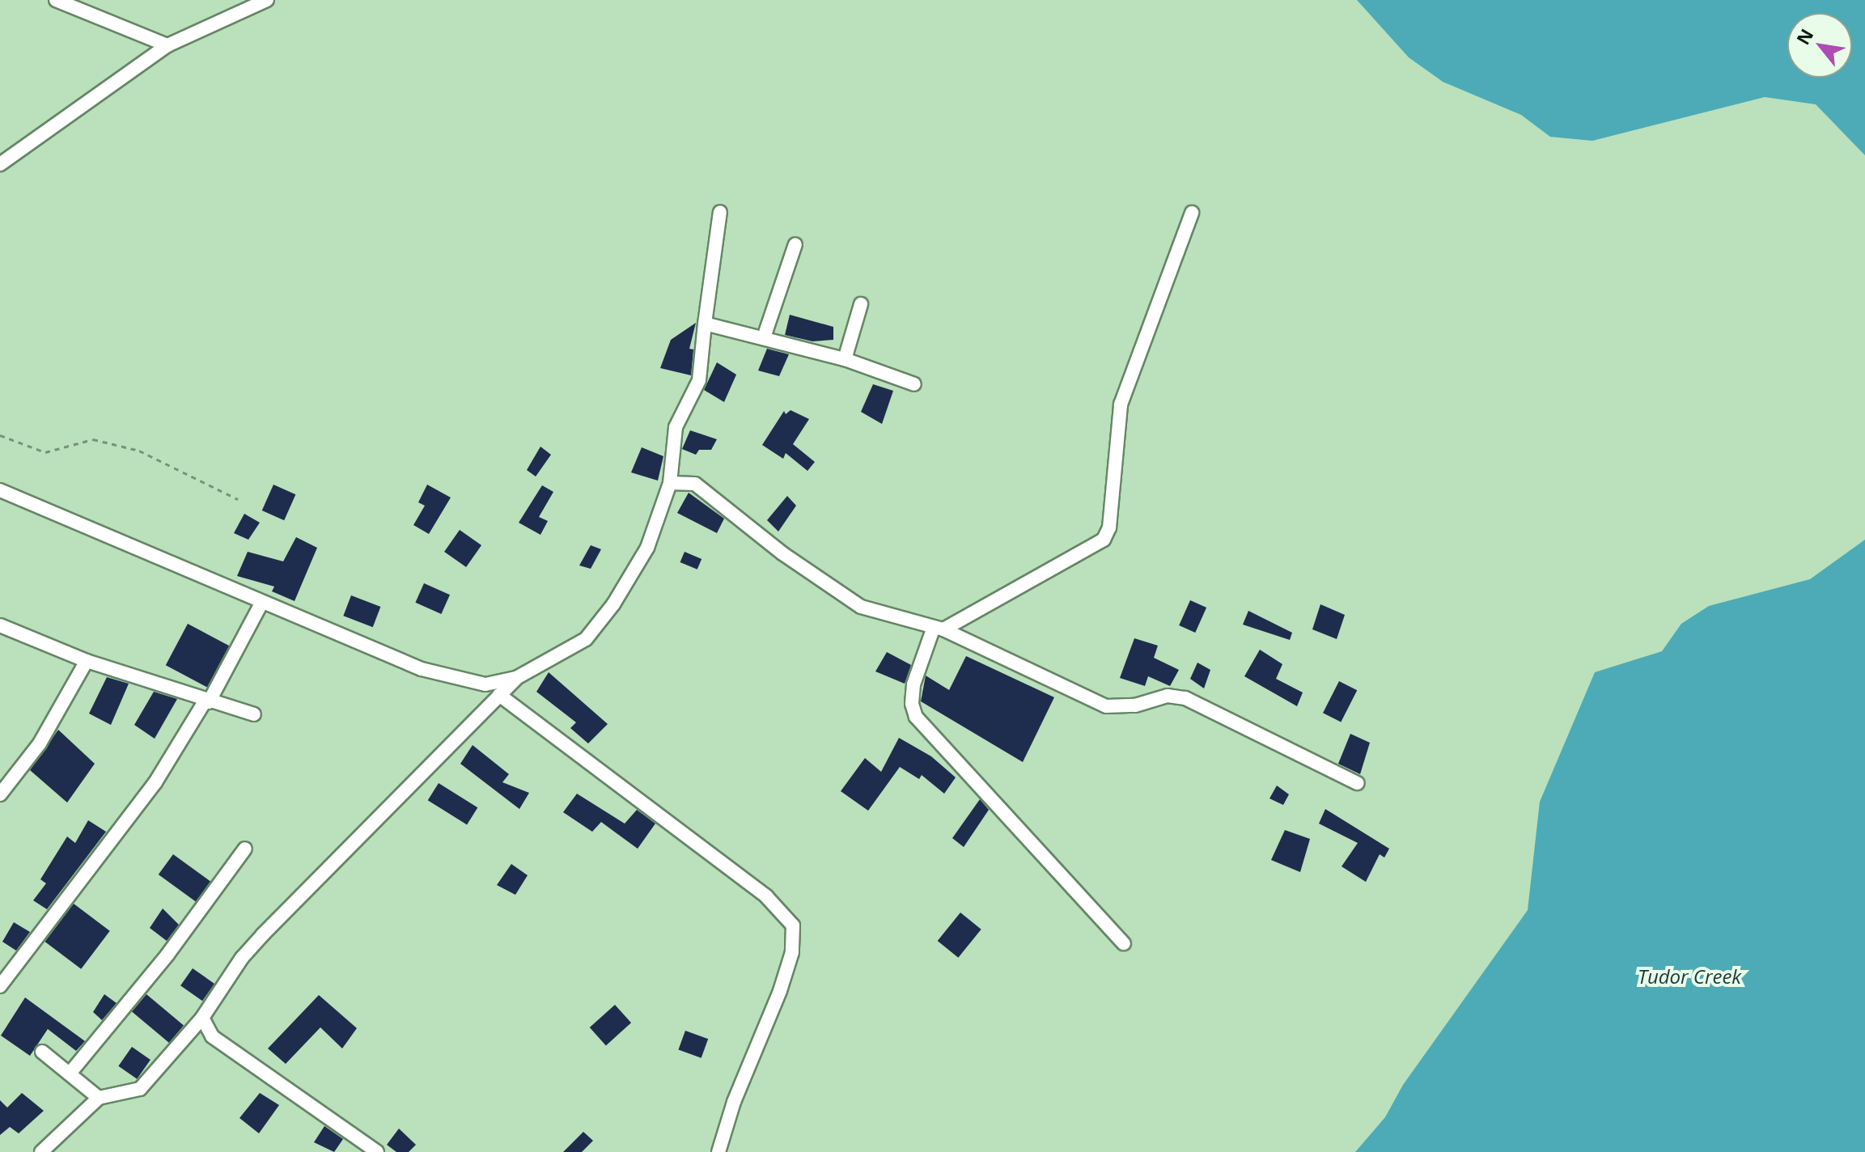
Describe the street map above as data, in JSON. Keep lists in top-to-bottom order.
{
  "water": ["Tudor Creek"],
  "north": "top left"
}
